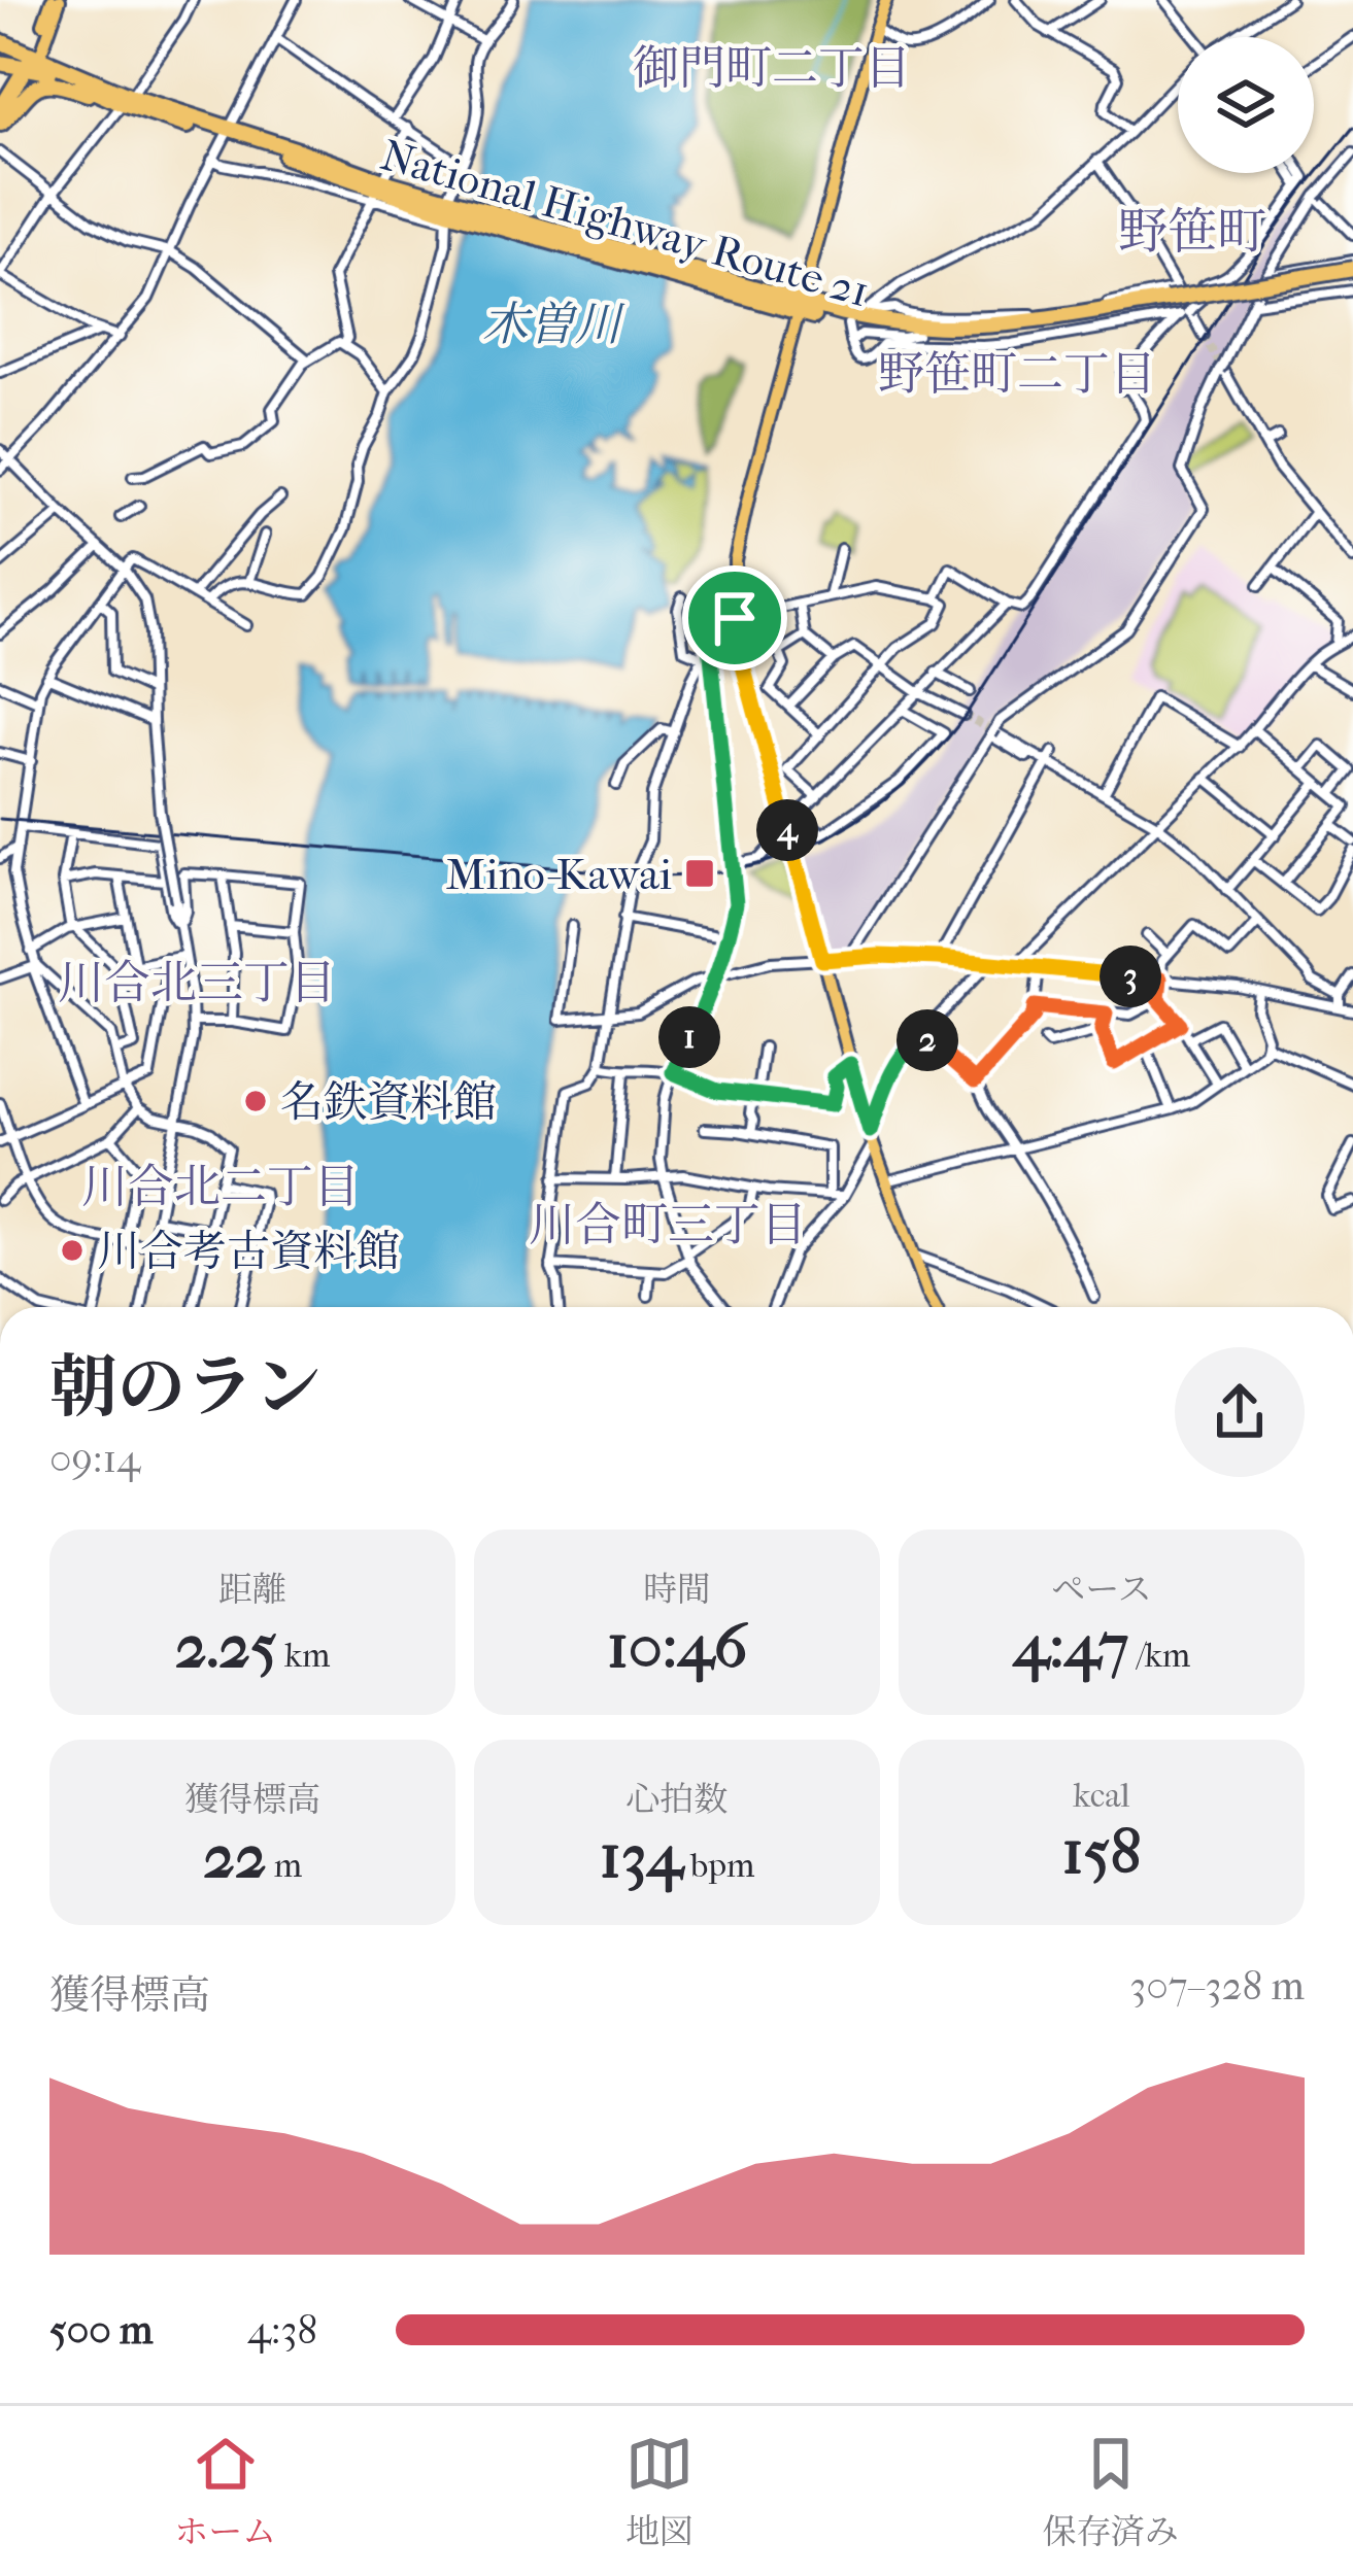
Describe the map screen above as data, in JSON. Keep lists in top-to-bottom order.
{
  "streets": {
    "highway": ["National Highway Route 21"]
  },
  "districts": [
    "御門町二丁目",
    "野笹町",
    "野笹町二丁目",
    "川合北三丁目",
    "川合北二丁目",
    "川合町三丁目"
  ],
  "water": ["木曽川"],
  "places": {
    "transit": ["Mino-Kawai"],
    "other": ["名鉄資料館", "川合考古資料館"]
  },
  "page": {
    "pins": [
      "4",
      "3",
      "1",
      "2"
    ],
    "heading": ["朝のラン", "09:14"],
    "stats": [
      ["距離", "2.25 km"],
      ["時間", "10:46"],
      ["ペース", "4:47 /km"],
      ["獲得標高", "22 m"],
      ["心拍数", "134 bpm"],
      ["kcal", "158"]
    ],
    "chart": ["獲得標高", "307–328 m"],
    "list": [
      {
        "name": "500 m",
        "note": "4:38"
      }
    ],
    "tabs": ["ホーム", "地図", "保存済み"]
  }
}
